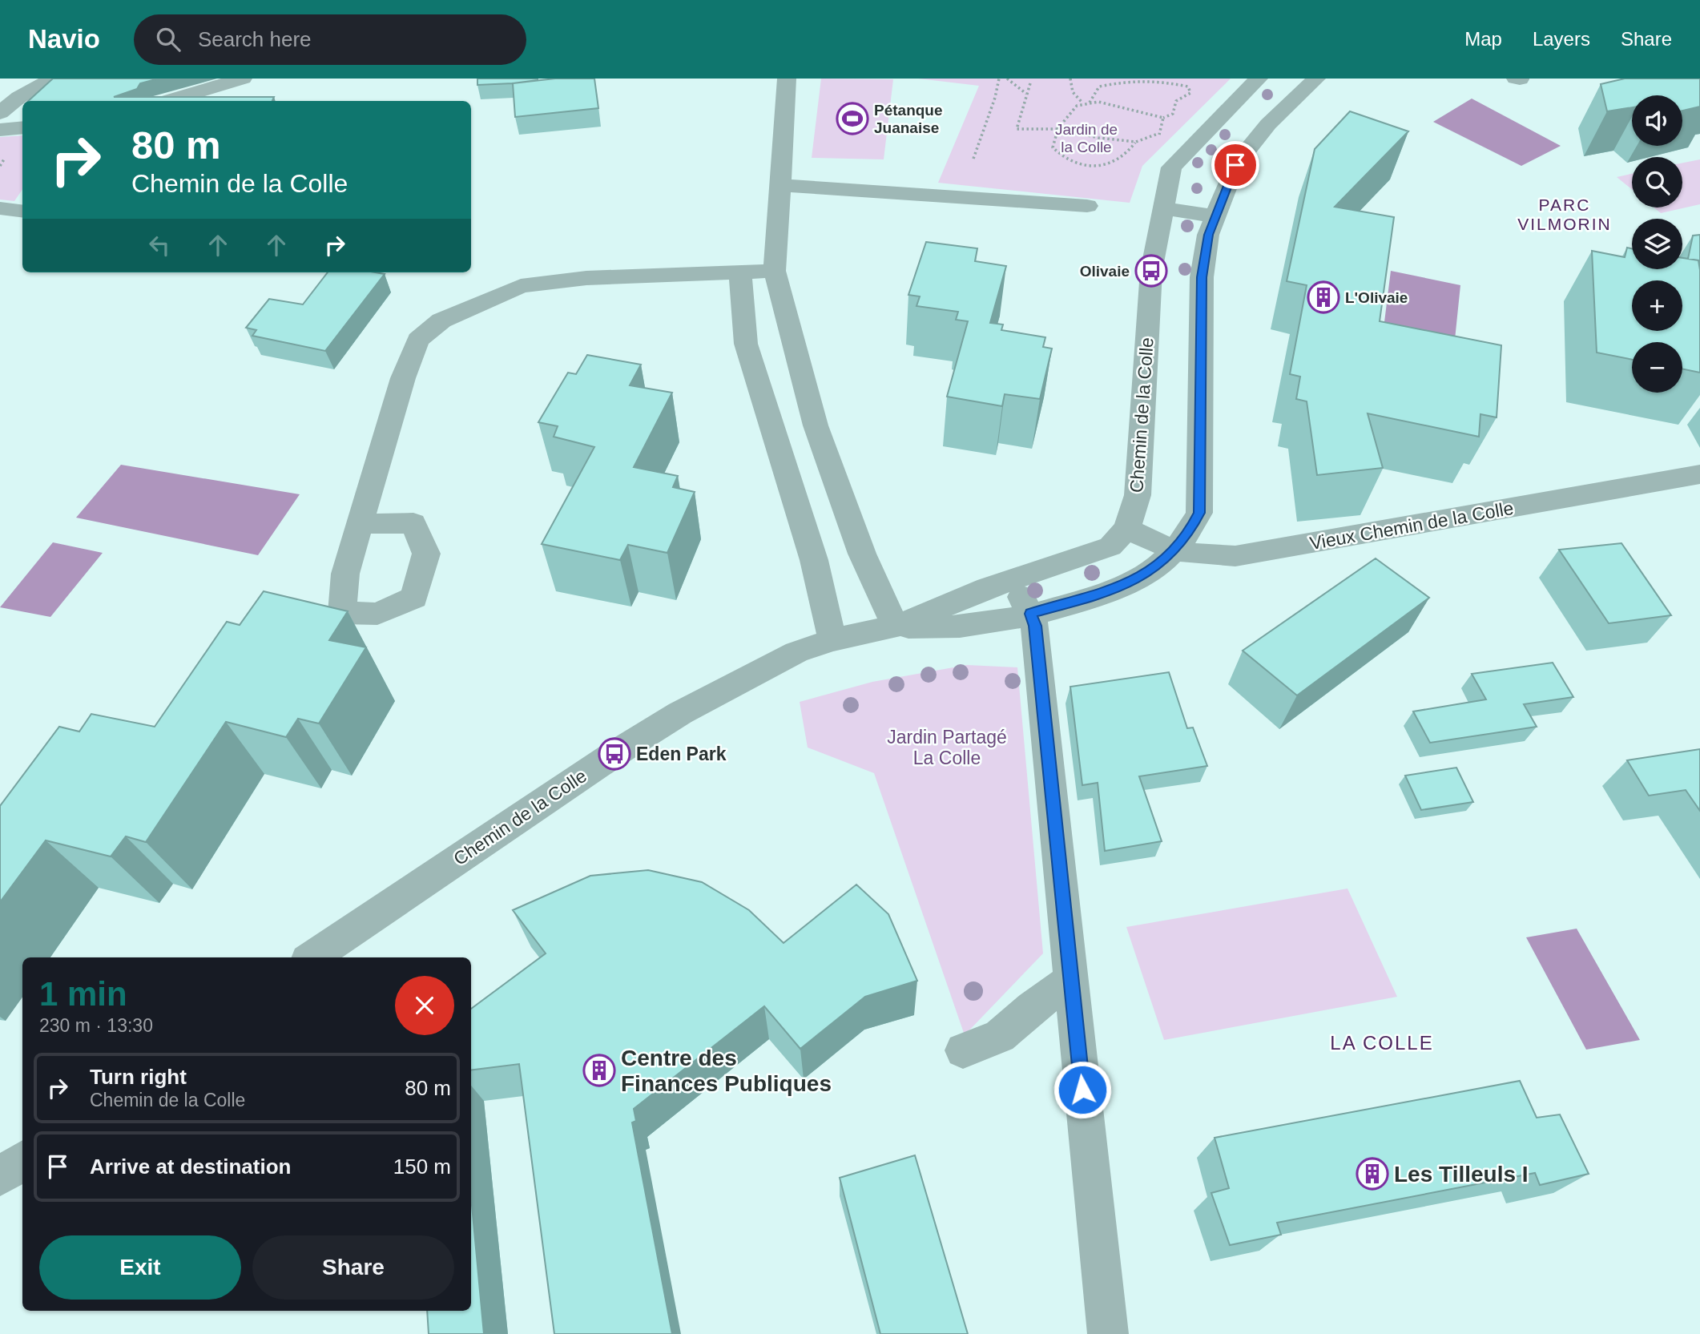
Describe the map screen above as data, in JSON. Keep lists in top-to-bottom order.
{
  "streets": {
    "street": ["Chemin de la Colle", "Vieux Chemin de la Colle"]
  },
  "crossings": [
    ["Chemin de la Colle", "Vieux Chemin de la Colle"]
  ],
  "districts": ["PARC VILMORIN", "LA COLLE"],
  "parks": ["Jardin de la Colle", "Jardin Partagé La Colle"],
  "places": {
    "sports": ["Pétanque Juanaise"],
    "bus stop": ["Olivaie", "Eden Park"],
    "building": ["L'Olivaie", "Centre des Finances Publiques", "Les Tilleuls I"]
  },
  "page": {
    "header": "Navio",
    "search": "Search here",
    "nav": ["Map", "Layers", "Share"],
    "map_buttons": ["+", "−"],
    "turn": ["80 m", "Chemin de la Colle"],
    "heading": ["1 min", "230 m · 13:30"],
    "list": [
      {
        "name": "Turn right",
        "note": "Chemin de la Colle",
        "value": "80 m"
      },
      {
        "name": "Arrive at destination",
        "value": "150 m"
      }
    ],
    "buttons": ["Exit", "Share"]
  }
}
